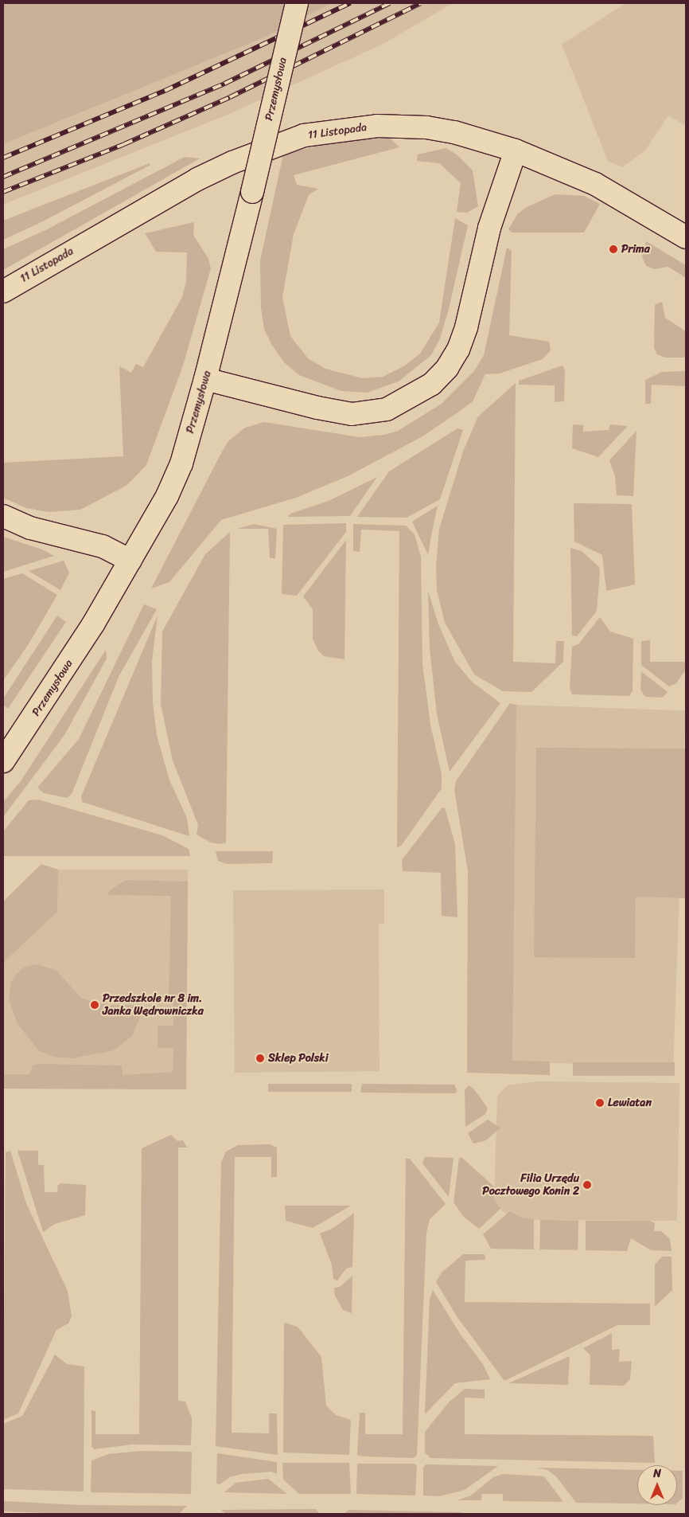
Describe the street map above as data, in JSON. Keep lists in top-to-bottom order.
{
  "streets": {
    "main road": ["Przemysłowa", "11 Listopada"]
  },
  "places": [
    "Prima",
    "Przedszkole nr 8 im. Janka Wędrowniczka",
    "Sklep Polski",
    "Lewiatan",
    "Filia Urzędu Pocztowego Konin 2"
  ],
  "north": "top"
}
